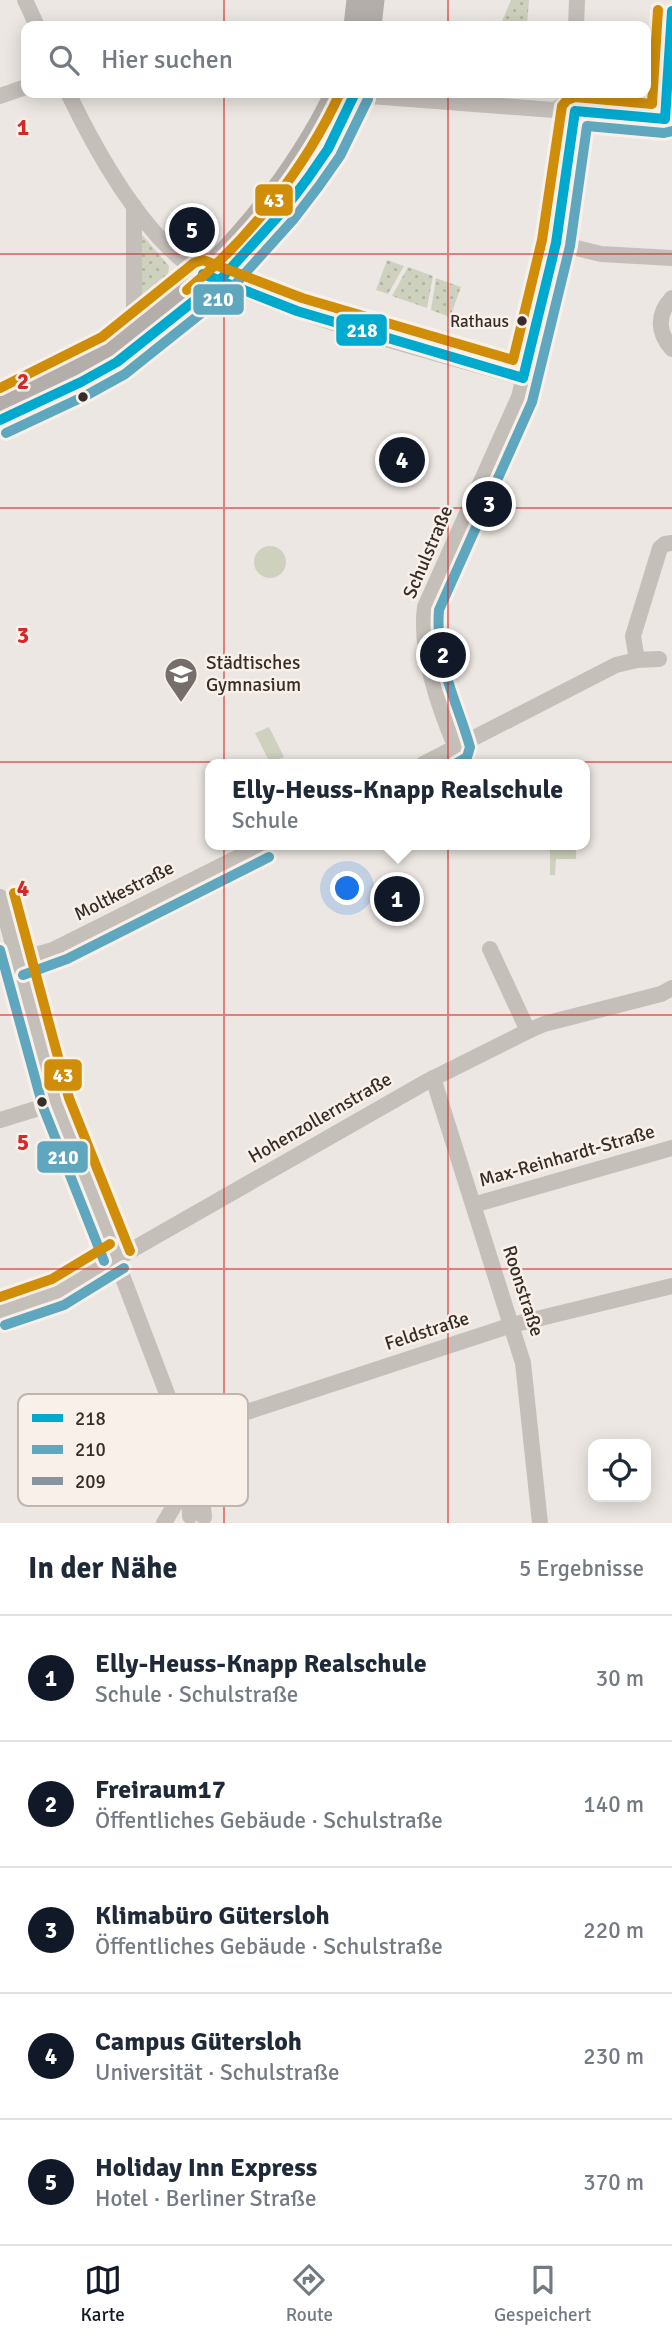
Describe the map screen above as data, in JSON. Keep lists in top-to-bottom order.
{
  "streets": {
    "street": [
      "Schulstraße",
      "Moltkestraße",
      "Hohenzollernstraße",
      "Max-Reinhardt-Straße",
      "Roonstraße",
      "Feldstraße"
    ]
  },
  "crossings": [
    ["Hohenzollernstraße", "Roonstraße"],
    ["Max-Reinhardt-Straße", "Roonstraße"],
    ["Roonstraße", "Feldstraße"]
  ],
  "places": {
    "other": ["Rathaus"],
    "school or university": ["Städtisches Gymnasium"]
  },
  "lines": ["transit line 43", "transit line 218", "transit line 210"],
  "legend": ["218", "210", "209"],
  "page": {
    "search": "Hier suchen",
    "pins": [
      "5",
      "4",
      "3",
      "2",
      "1"
    ],
    "popup": ["Elly-Heuss-Knapp Realschule", "Schule"],
    "heading": ["In der Nähe", "5 Ergebnisse"],
    "list": [
      {
        "mark": "1",
        "name": "Elly-Heuss-Knapp Realschule",
        "note": "Schule · Schulstraße",
        "value": "30 m"
      },
      {
        "mark": "2",
        "name": "Freiraum17",
        "note": "Öffentliches Gebäude · Schulstraße",
        "value": "140 m"
      },
      {
        "mark": "3",
        "name": "Klimabüro Gütersloh",
        "note": "Öffentliches Gebäude · Schulstraße",
        "value": "220 m"
      },
      {
        "mark": "4",
        "name": "Campus Gütersloh",
        "note": "Universität · Schulstraße",
        "value": "230 m"
      },
      {
        "mark": "5",
        "name": "Holiday Inn Express",
        "note": "Hotel · Berliner Straße",
        "value": "370 m"
      }
    ],
    "nav": ["Karte", "Route", "Gespeichert"]
  },
  "grid": {
    "rows": [
      "1",
      "2",
      "3",
      "4",
      "5"
    ]
  }
}
